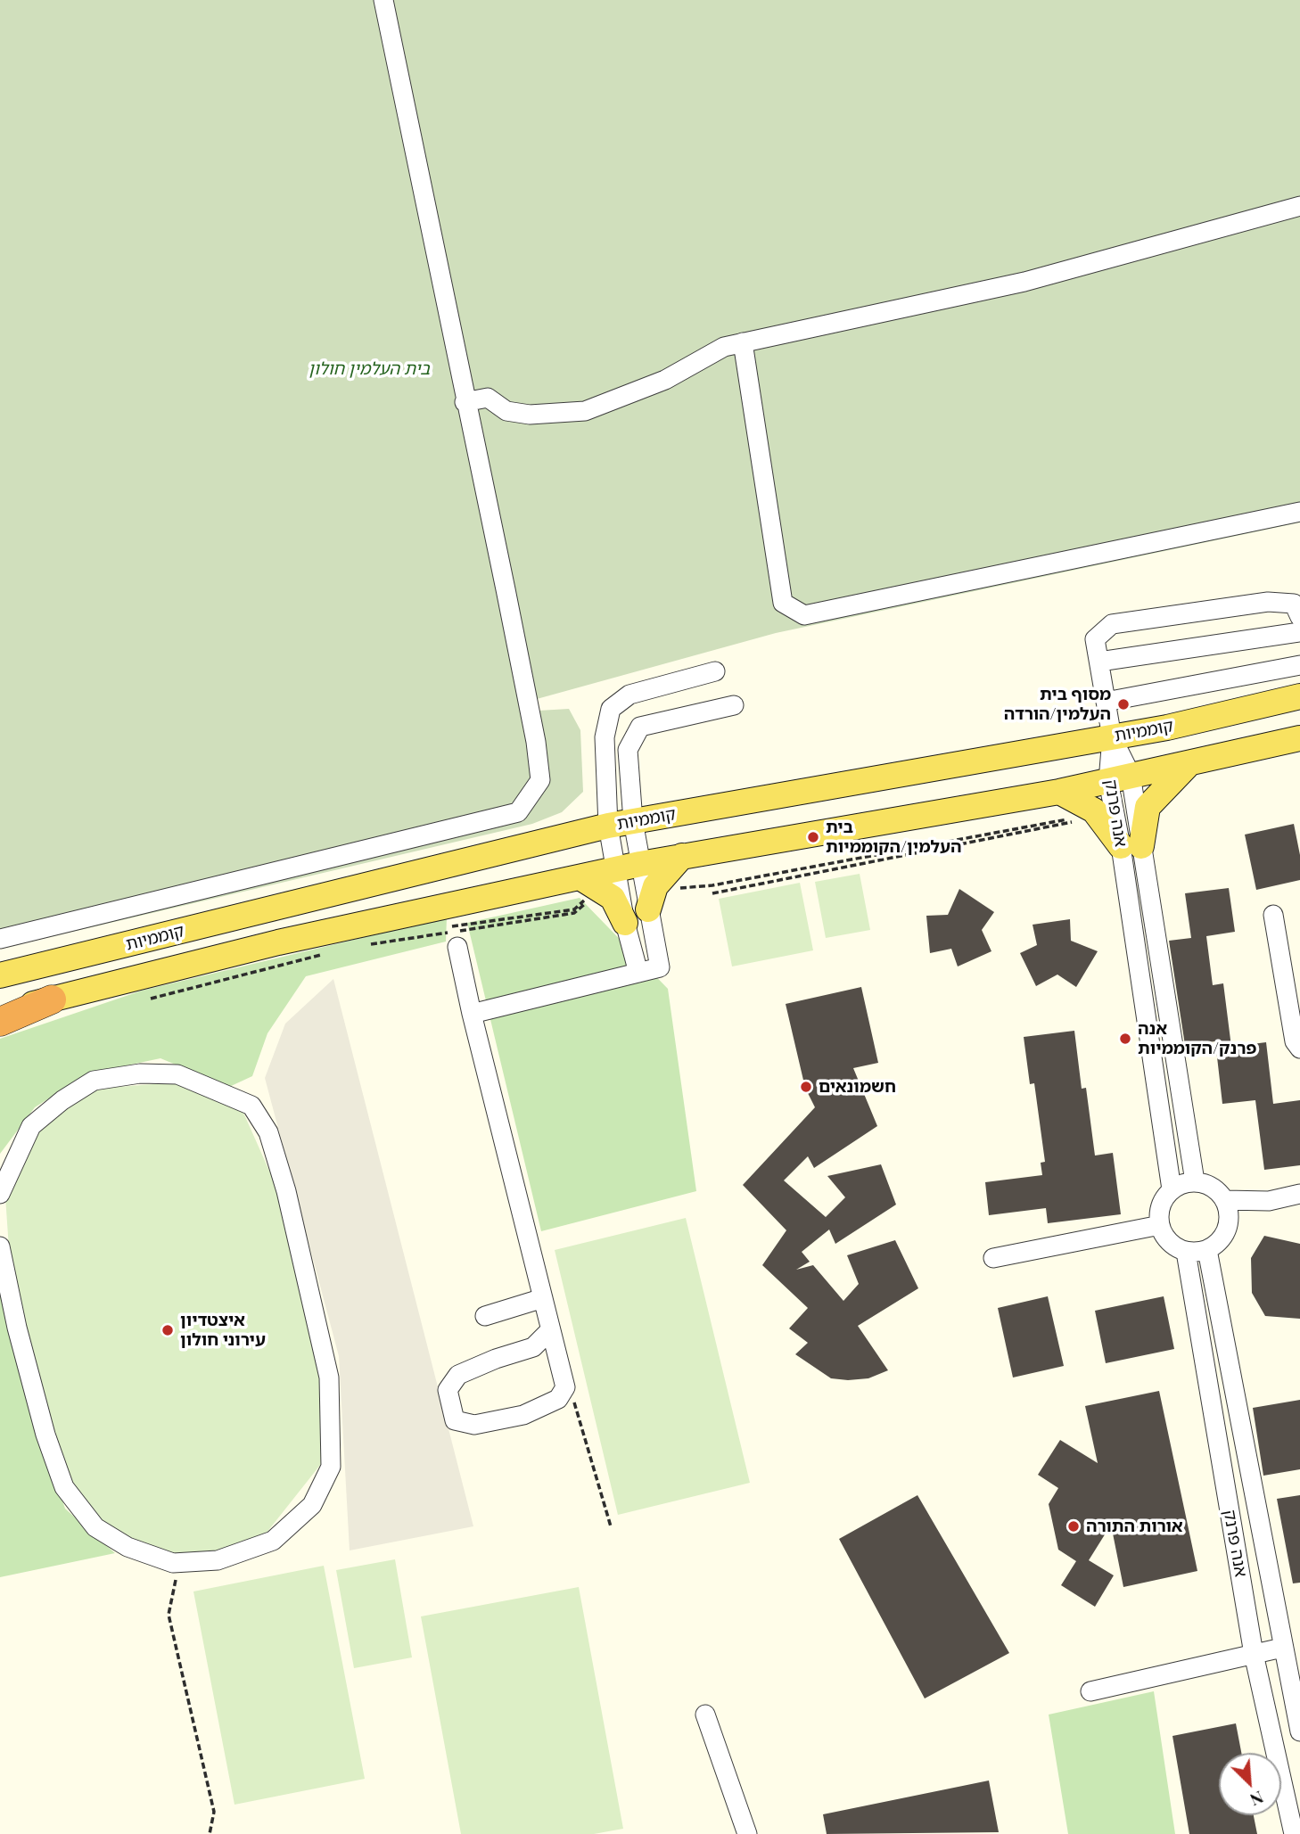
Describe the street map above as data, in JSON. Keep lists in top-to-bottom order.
{
  "streets": {
    "main road": ["קוממיות"],
    "street": ["אנה פרנק"]
  },
  "crossings": [
    ["קוממיות", "אנה פרנק"]
  ],
  "parks": ["בית העלמין חולון"],
  "places": [
    "מסוף בית העלמין/הורדה",
    "בית העלמין/הקוממיות",
    "אנה פרנק/הקוממיות",
    "חשמונאים",
    "איצטדיון עירוני חולון",
    "אורות התורה"
  ],
  "north": "bottom right"
}
